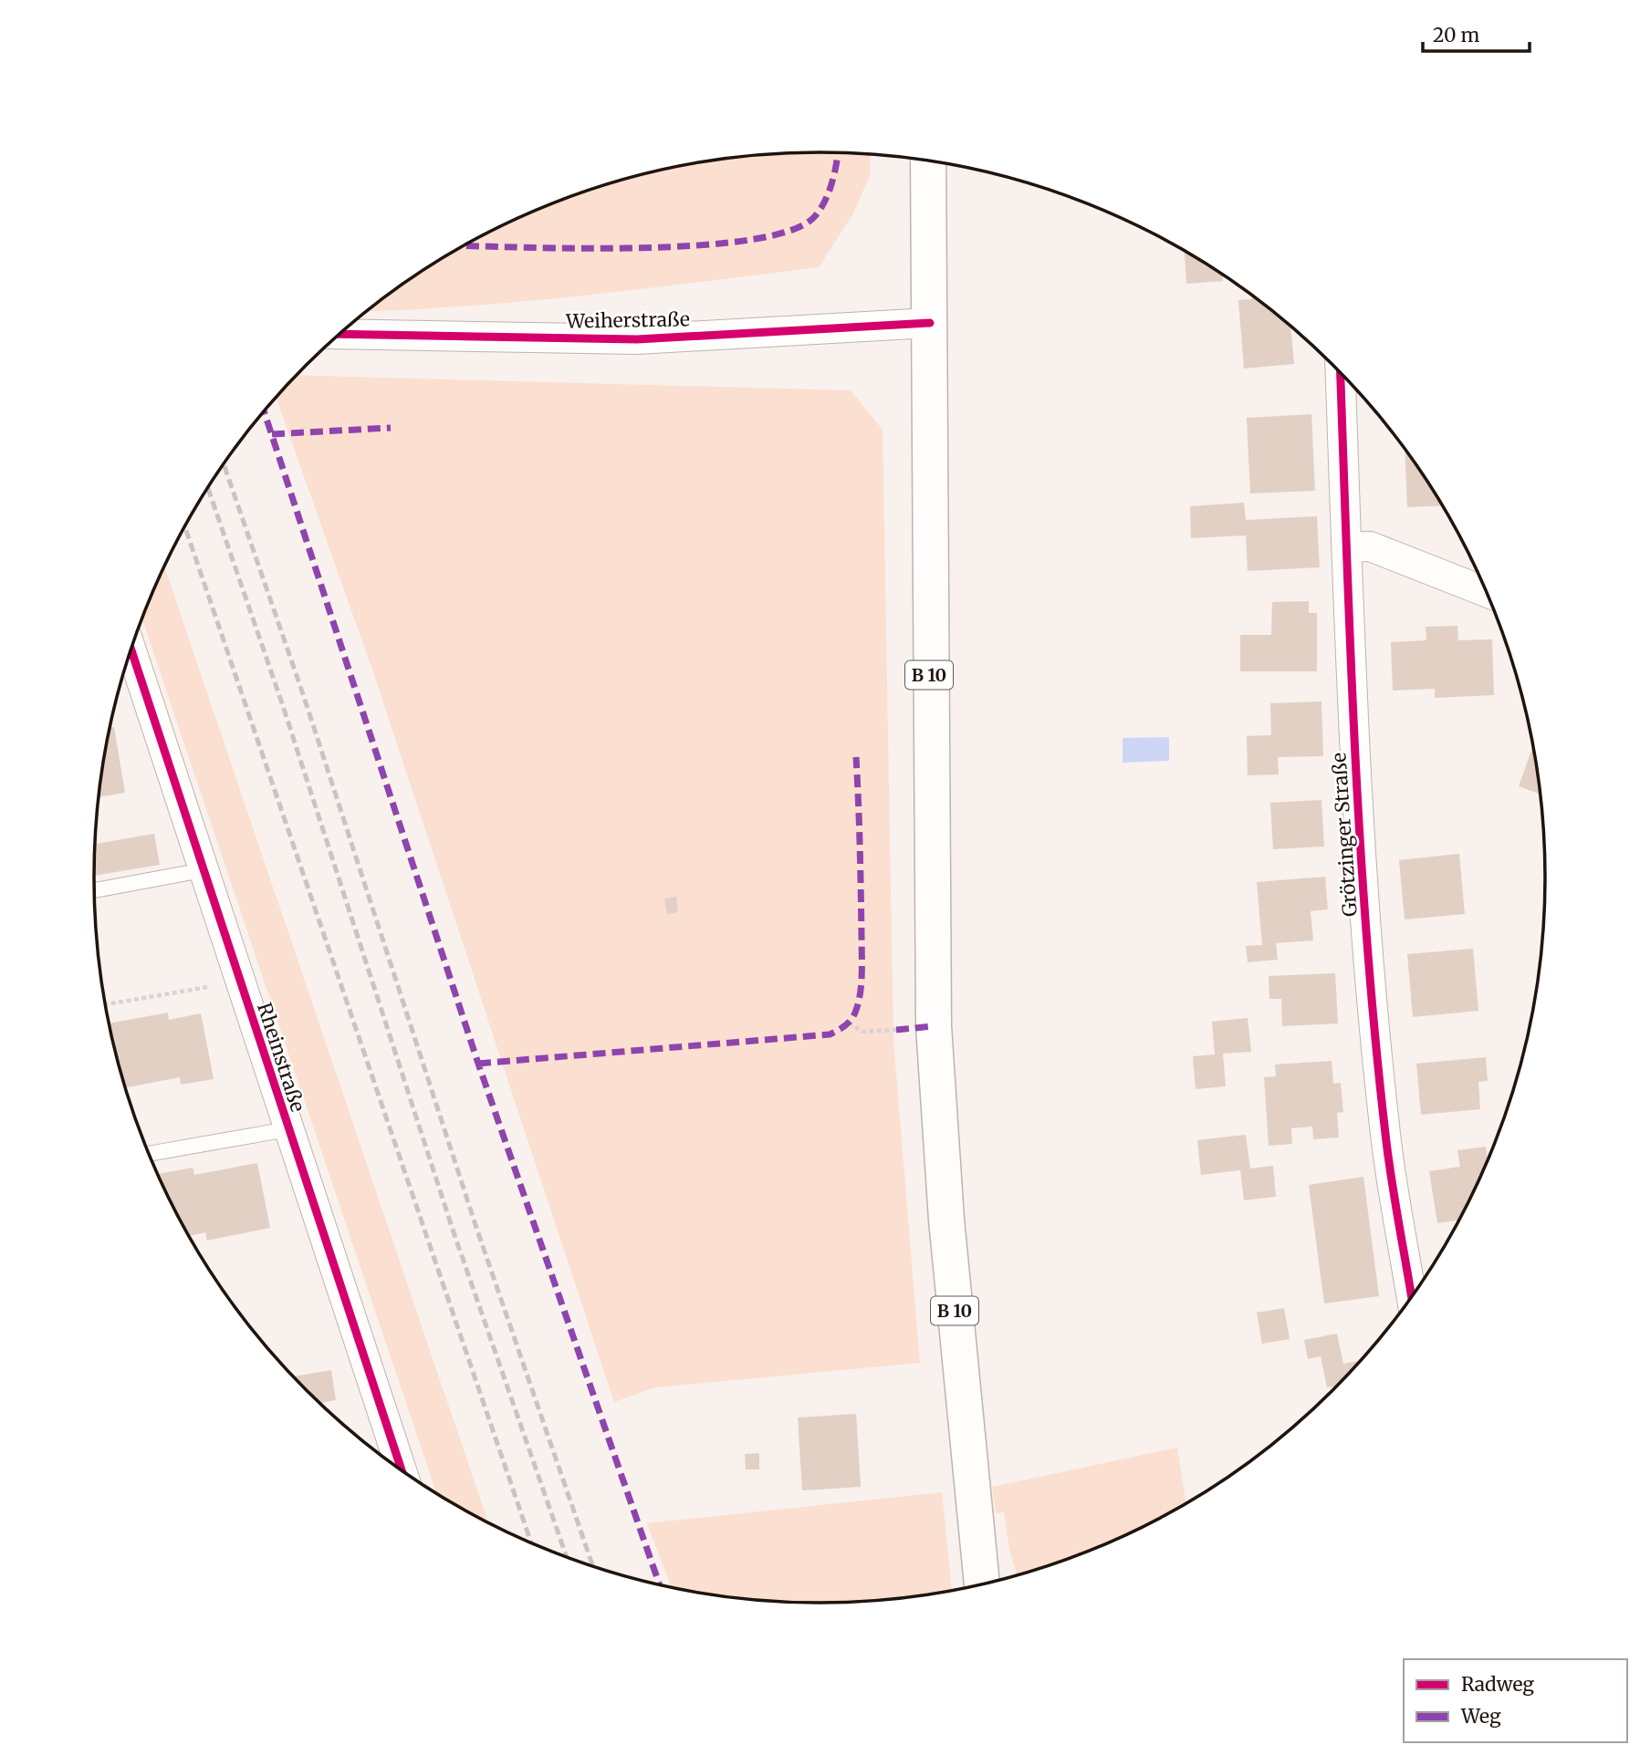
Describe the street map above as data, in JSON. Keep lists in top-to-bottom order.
{
  "streets": {
    "main road": ["B 10"],
    "street": ["Weiherstraße", "Grötzinger Straße", "Rheinstraße"]
  },
  "crossings": [
    ["Weiherstraße", "B 10"]
  ],
  "legend": ["Radweg", "Weg"],
  "scale_bar": "20 m"
}
